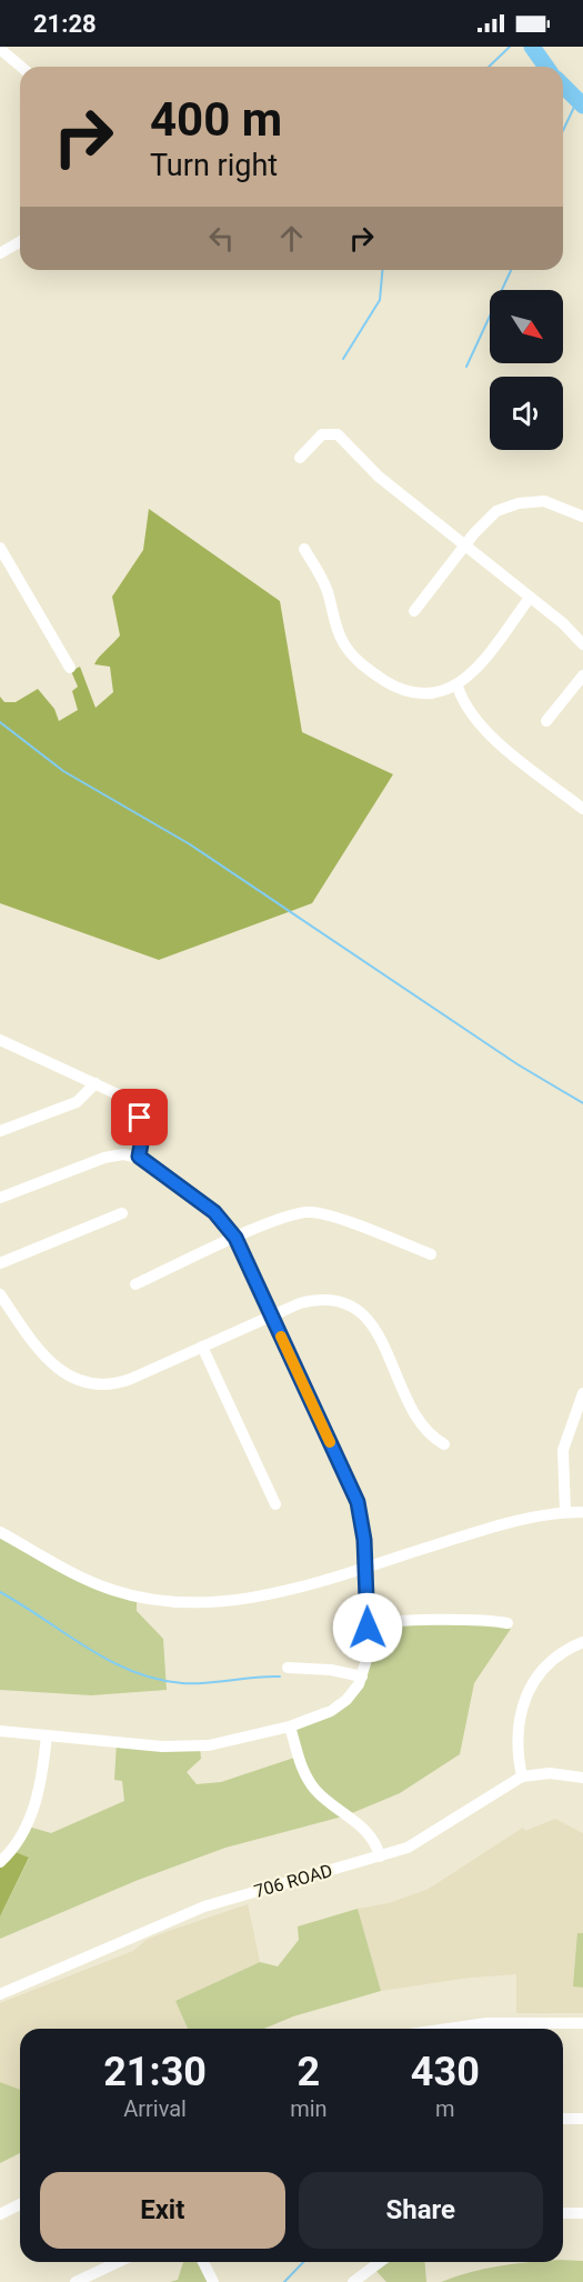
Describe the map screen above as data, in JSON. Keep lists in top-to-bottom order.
{
  "streets": {
    "street": ["706 ROAD"]
  },
  "north": "bottom right",
  "page": {
    "status": "21:28",
    "turn": ["400 m", "Turn right"],
    "eta": [
      "21:30",
      "Arrival",
      "2",
      "min",
      "430",
      "m"
    ],
    "buttons": ["Exit", "Share"]
  }
}
